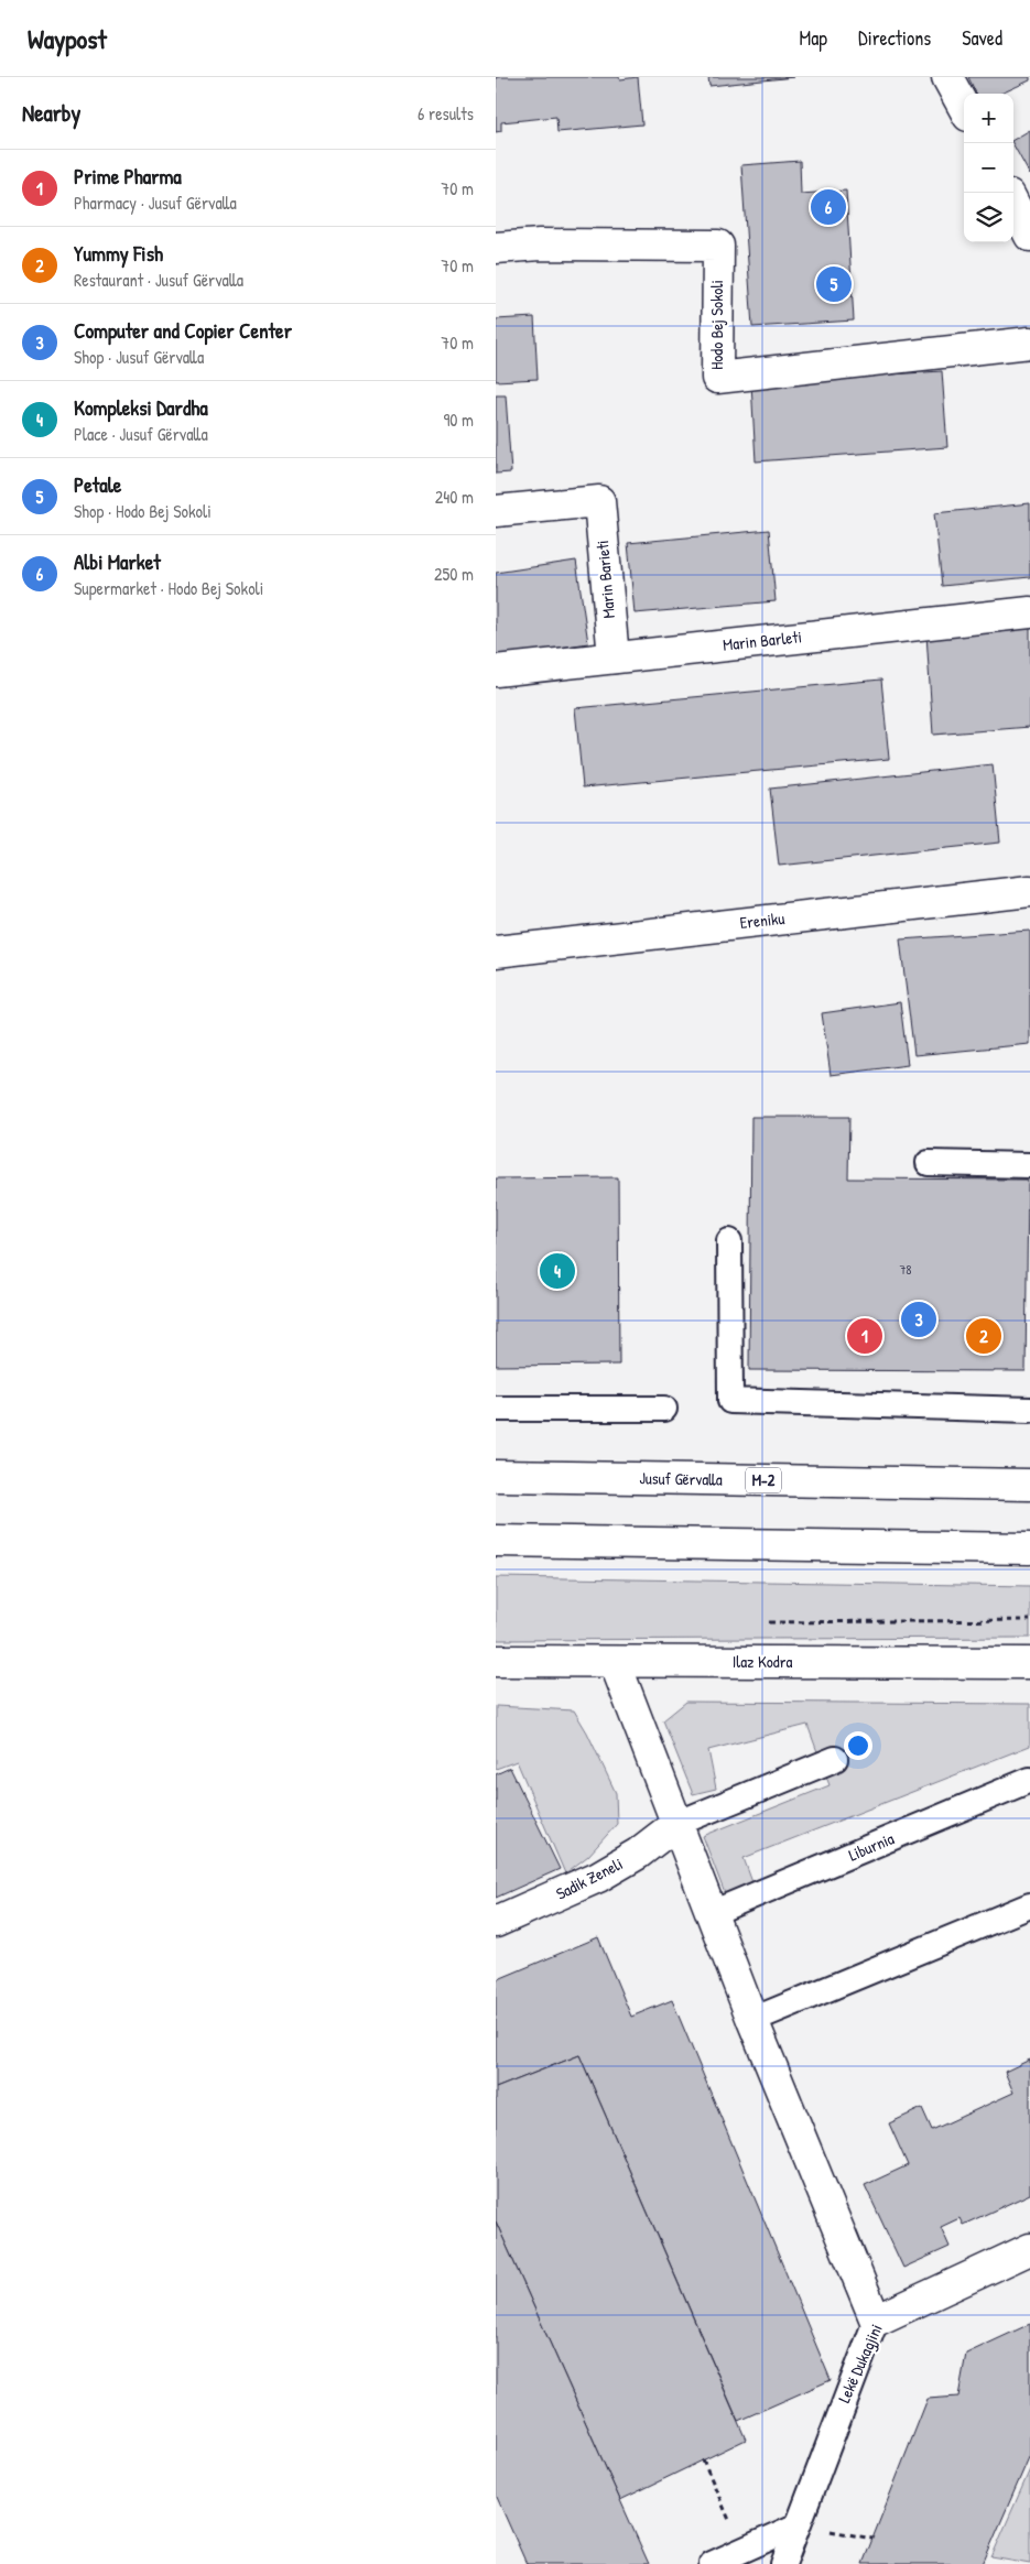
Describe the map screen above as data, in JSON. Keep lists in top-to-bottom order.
{
  "streets": {
    "main road": [
      "Hodo Bej Sokoli",
      "Marin Barieti",
      "Marin Barleti",
      "Ereniku",
      "Jusuf Gërvalla",
      "M-2",
      "Ilaz Kodra",
      "Sadik Zeneli",
      "Lekë Dukagjini"
    ],
    "lane": ["Liburnia"]
  },
  "crossings": [
    ["Marin Barieti", "Marin Barleti"]
  ],
  "house_numbers": ["78"],
  "page": {
    "header": "Waypost",
    "nav": ["Map", "Directions", "Saved"],
    "heading": ["Nearby", "6 results"],
    "map_buttons": ["+", "−"],
    "list": [
      {
        "mark": "1",
        "name": "Prime Pharma",
        "note": "Pharmacy · Jusuf Gërvalla",
        "value": "70 m"
      },
      {
        "mark": "2",
        "name": "Yummy Fish",
        "note": "Restaurant · Jusuf Gërvalla",
        "value": "70 m"
      },
      {
        "mark": "3",
        "name": "Computer and Copier Center",
        "note": "Shop · Jusuf Gërvalla",
        "value": "70 m"
      },
      {
        "mark": "4",
        "name": "Kompleksi Dardha",
        "note": "Place · Jusuf Gërvalla",
        "value": "90 m"
      },
      {
        "mark": "5",
        "name": "Petale",
        "note": "Shop · Hodo Bej Sokoli",
        "value": "240 m"
      },
      {
        "mark": "6",
        "name": "Albi Market",
        "note": "Supermarket · Hodo Bej Sokoli",
        "value": "250 m"
      }
    ],
    "pins": [
      "6",
      "5",
      "4",
      "3",
      "1",
      "2"
    ]
  }
}
